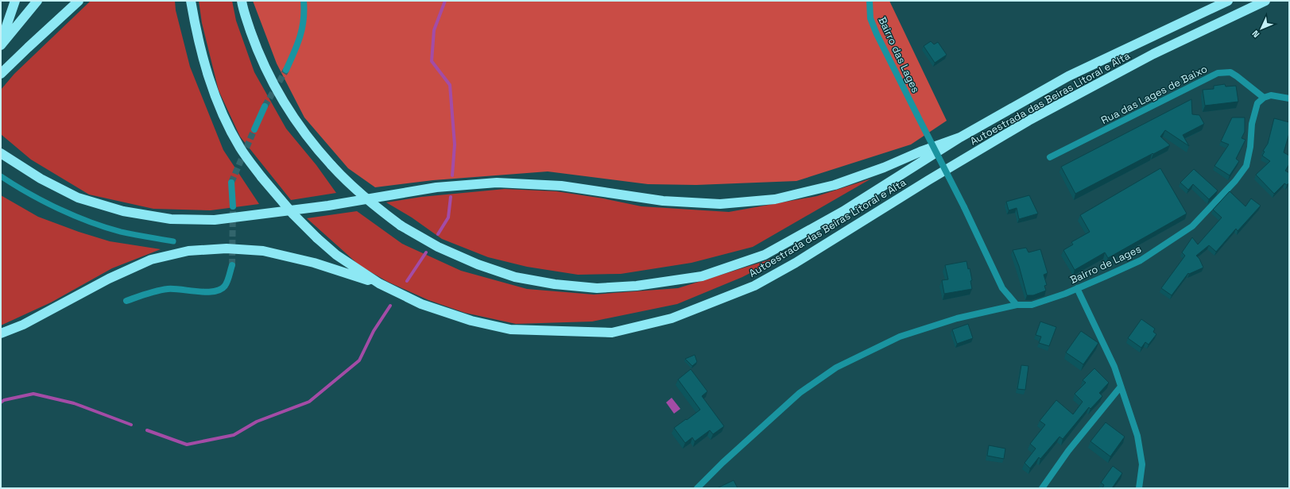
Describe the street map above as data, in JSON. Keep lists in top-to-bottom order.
{
  "streets": {
    "highway": ["Autoestrada das Beiras Litoral e Alta"],
    "street": ["Bairro das Lages", "Rua das Lages de Baixo", "Bairro de Lages"]
  },
  "crossings": [
    ["Bairro das Lages", "Bairro de Lages"],
    ["Rua das Lages de Baixo", "Bairro de Lages"]
  ],
  "north": "bottom left"
}
